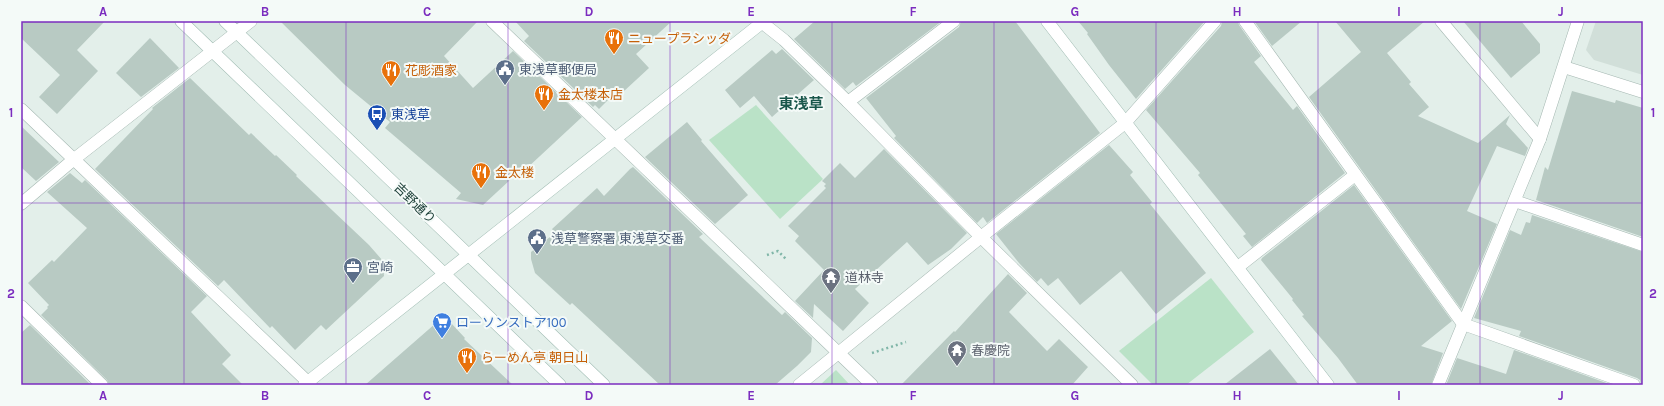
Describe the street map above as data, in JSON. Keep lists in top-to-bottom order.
{
  "streets": {
    "street": ["吉野通り"]
  },
  "districts": ["東浅草"],
  "places": {
    "restaurant": [
      "ニュープラシッダ",
      "花彫酒家",
      "金太楼本店",
      "金太楼",
      "らーめん亭 朝日山"
    ],
    "public building": ["東浅草郵便局", "浅草警察署 東浅草交番"],
    "bus stop": ["東浅草"],
    "office": ["宮崎"],
    "temple": ["道林寺", "春慶院"],
    "supermarket": ["ローソンストア100"]
  },
  "grid": {
    "columns": [
      "A",
      "B",
      "C",
      "D",
      "E",
      "F",
      "G",
      "H",
      "I",
      "J"
    ],
    "rows": ["1", "2"]
  }
}
